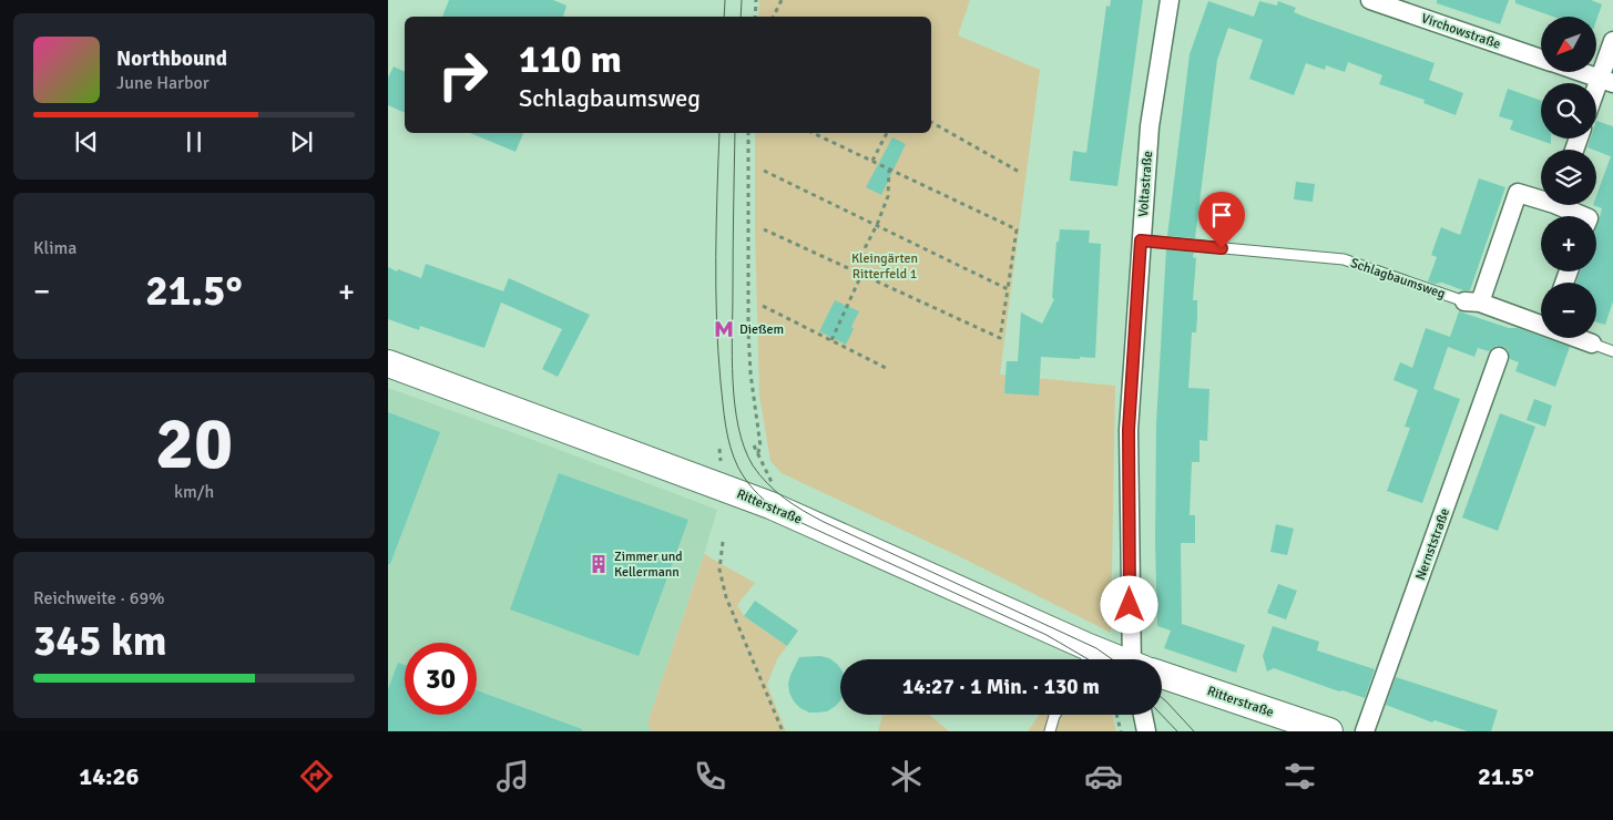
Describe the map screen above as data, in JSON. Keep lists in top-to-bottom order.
{
  "streets": {
    "main road": ["Ritterstraße"],
    "street": [
      "Virchowstraße",
      "Voltastraße",
      "Schlagbaumsweg",
      "Nernststraße"
    ]
  },
  "crossings": [
    ["Voltastraße", "Schlagbaumsweg"]
  ],
  "parks": ["Kleingärten Ritterfeld 1"],
  "places": {
    "metro station": ["Dießem"],
    "building": ["Zimmer und Kellermann"]
  },
  "north": "bottom left",
  "page": {
    "map_buttons": ["+", "−"],
    "turn": ["110 m", "Schlagbaumsweg"],
    "song": ["Northbound", "June Harbor"],
    "tile": [
      "Klima",
      ["20", "km/h"],
      ["Reichweite · 69%", "345 km"]
    ],
    "heat": ["−", "21.5°", "+"],
    "limit": "30",
    "trip": "14:27 · 1 Min. · 130 m",
    "tabs": ["14:26", "21.5°"]
  }
}
